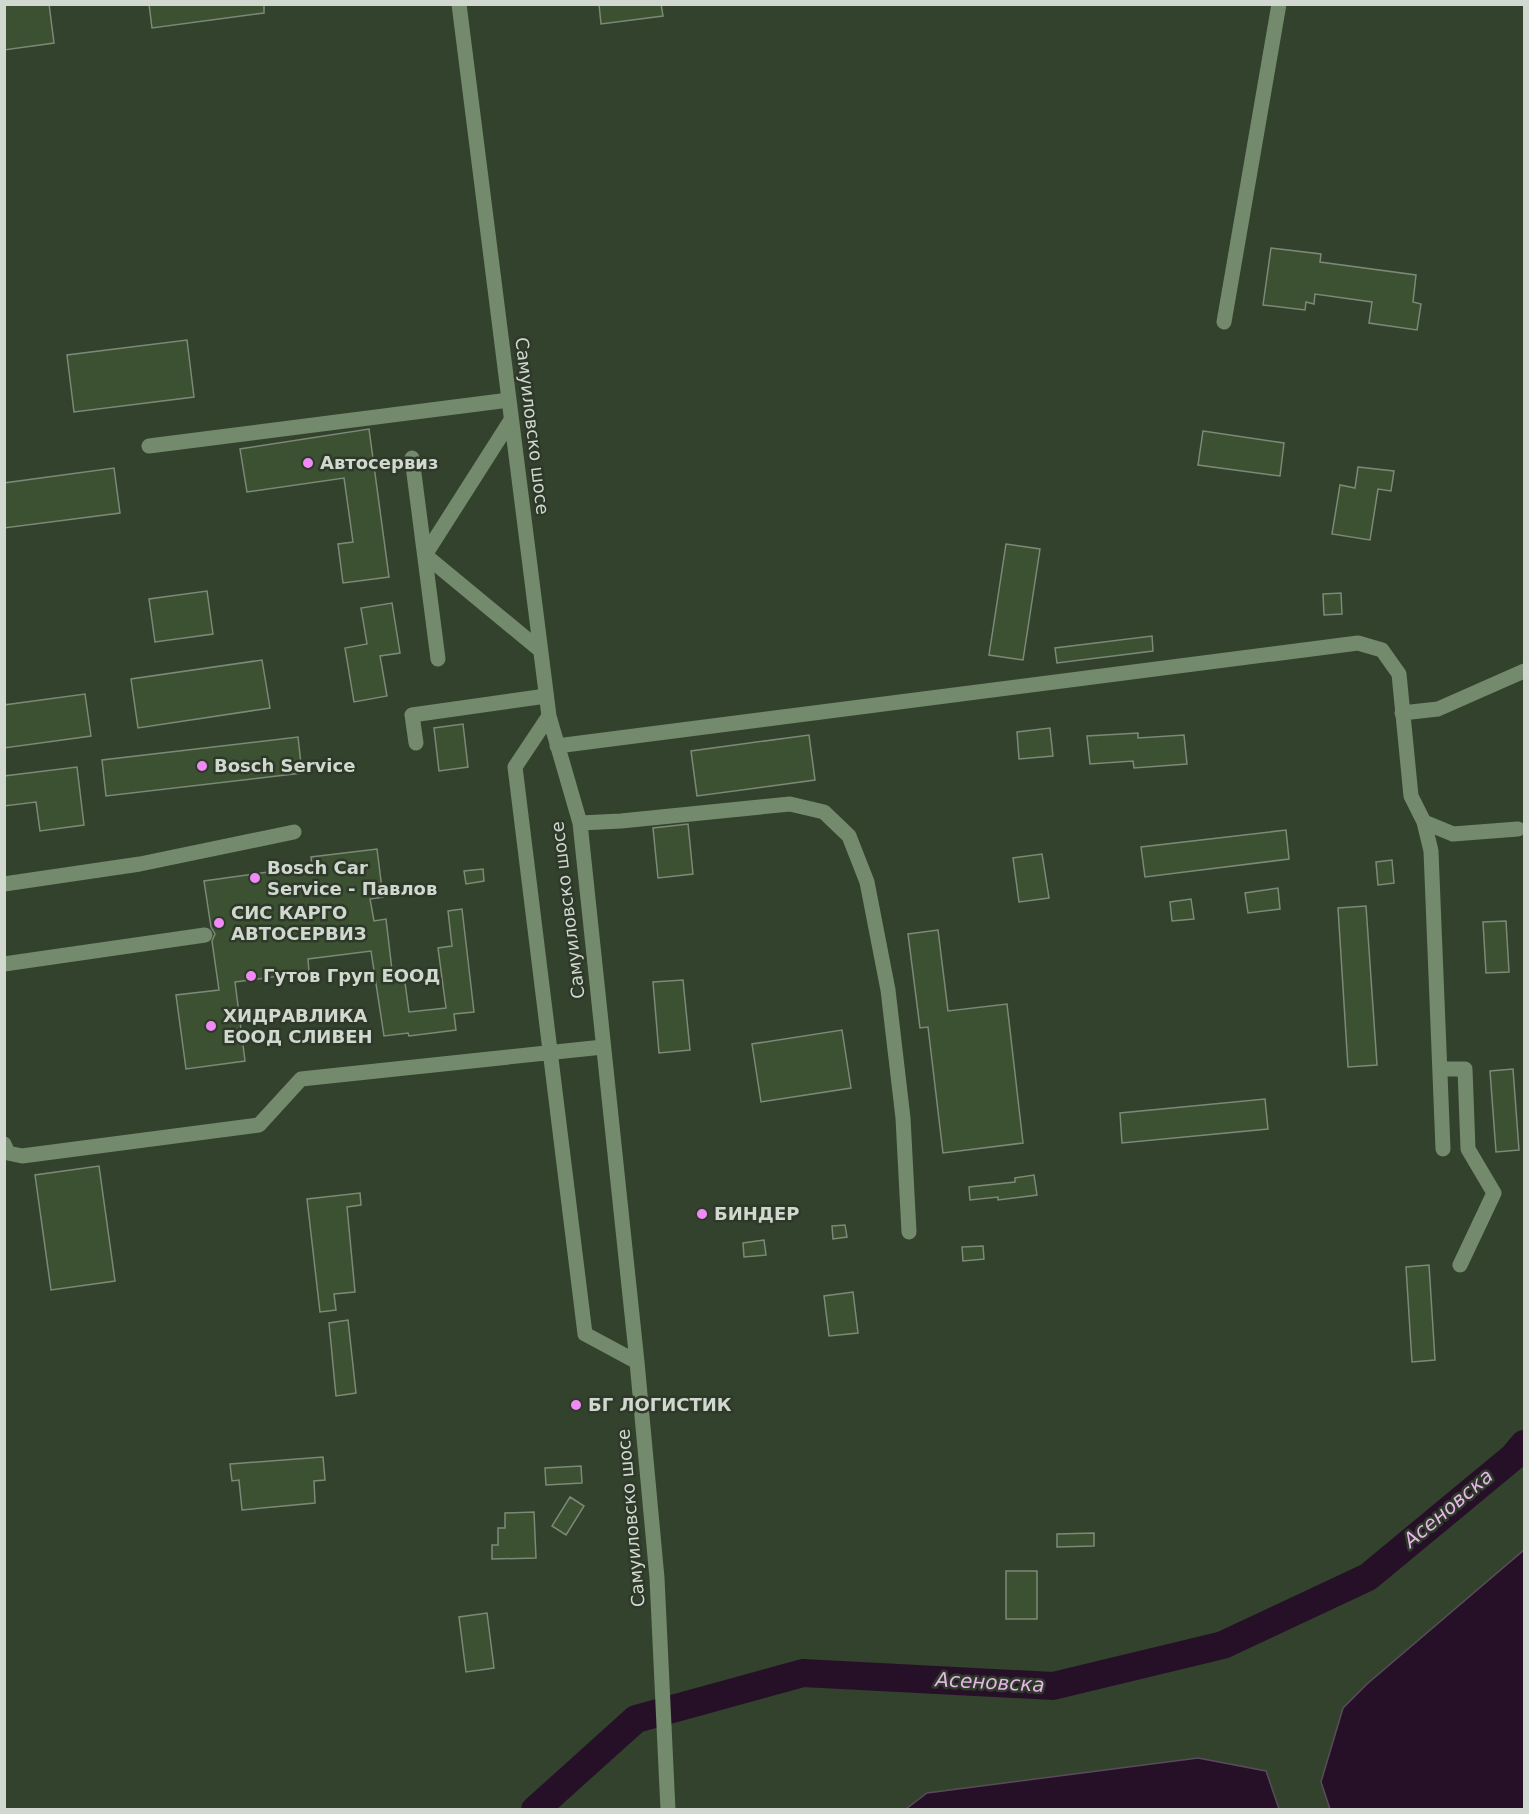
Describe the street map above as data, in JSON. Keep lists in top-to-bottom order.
{
  "streets": {
    "street": ["Самуиловско шосе"]
  },
  "water": ["Асеновска"],
  "places": [
    "Автосервиз",
    "Bosch Service",
    "Bosch Car Service - Павлов",
    "СИС КАРГО АВТОСЕРВИЗ",
    "Гутов Груп ЕООД",
    "ХИДРАВЛИКА ЕООД СЛИВЕН",
    "БИНДЕР",
    "БГ ЛОГИСТИК"
  ]
}
